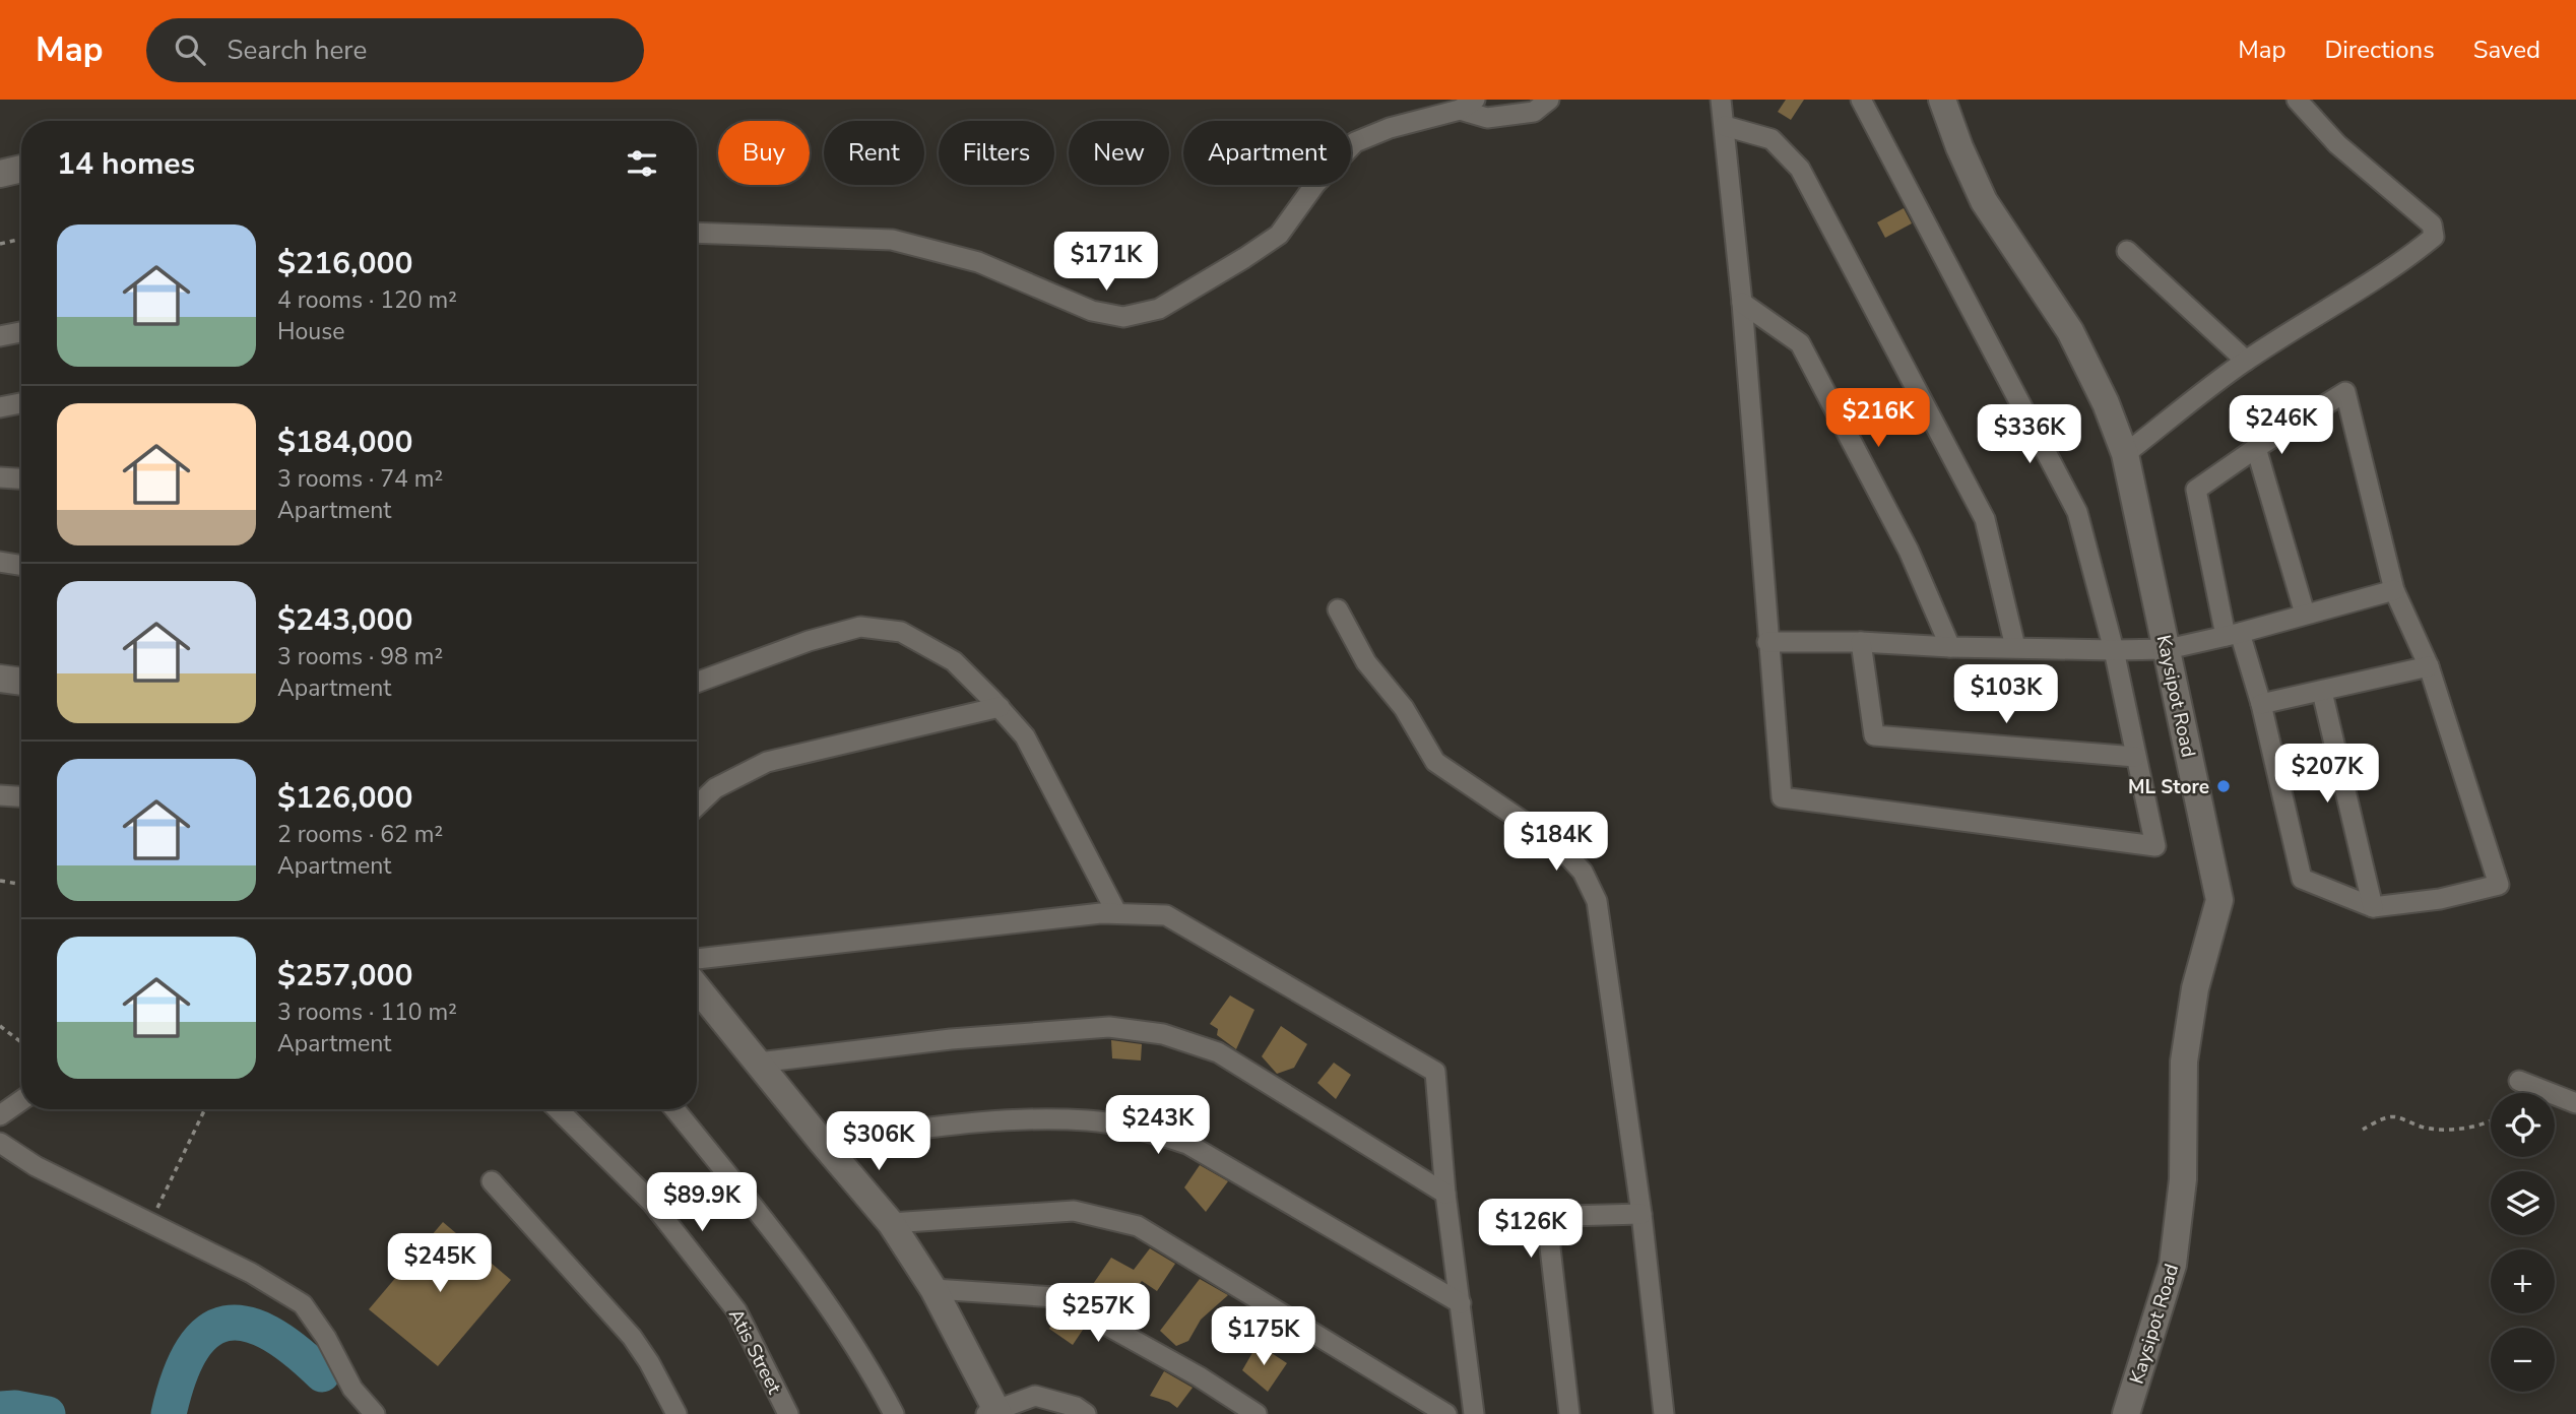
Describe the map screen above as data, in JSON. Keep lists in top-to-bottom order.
{
  "streets": {
    "street": ["Kaysipot Road", "Atis Street"]
  },
  "places": ["ML Store"],
  "page": {
    "header": "Map",
    "search": "Search here",
    "nav": ["Map", "Directions", "Saved"],
    "chip": [
      "Buy",
      "Rent",
      "Filters",
      "New",
      "Apartment"
    ],
    "heading": "14 homes",
    "list": [
      {
        "name": "$216,000",
        "note": "4 rooms · 120 m² · House"
      },
      {
        "name": "$184,000",
        "note": "3 rooms · 74 m² · Apartment"
      },
      {
        "name": "$243,000",
        "note": "3 rooms · 98 m² · Apartment"
      },
      {
        "name": "$126,000",
        "note": "2 rooms · 62 m² · Apartment"
      },
      {
        "name": "$257,000",
        "note": "3 rooms · 110 m² · Apartment"
      }
    ],
    "price": [
      "$171K",
      "$216K",
      "$246K",
      "$336K",
      "$103K",
      "$207K",
      "$184K",
      "$243K",
      "$306K",
      "$89.9K",
      "$126K",
      "$245K",
      "$257K",
      "$175K"
    ],
    "map_buttons": ["+", "−"]
  }
}
